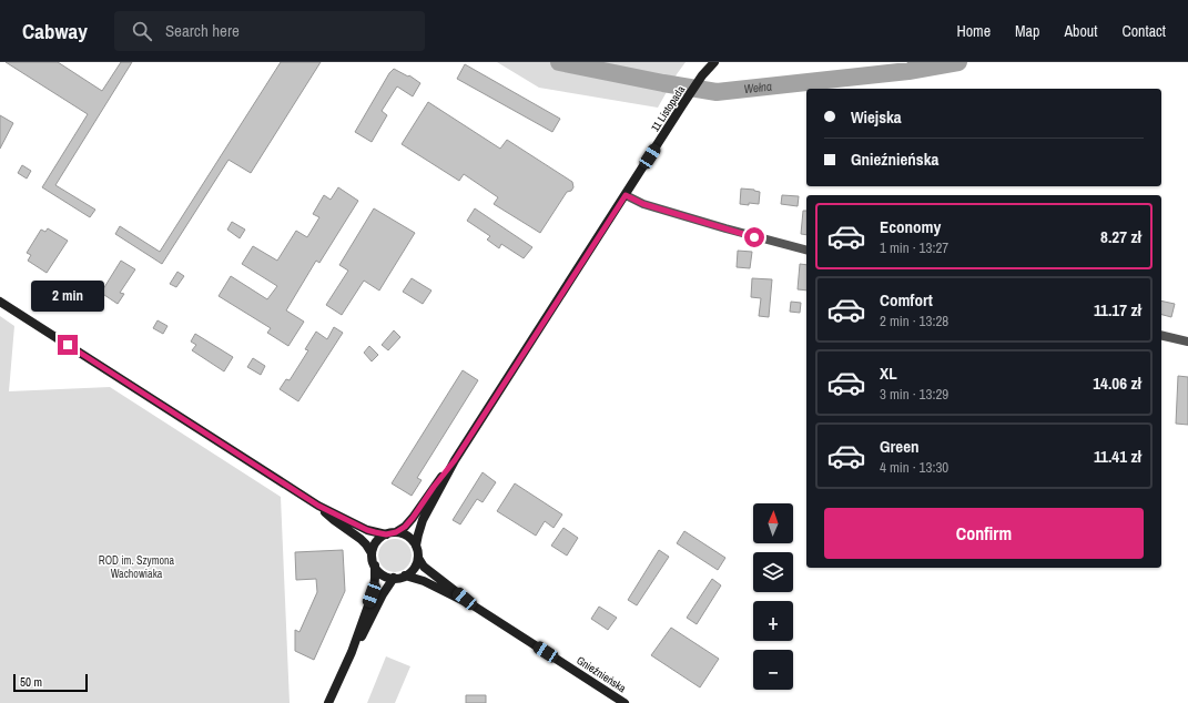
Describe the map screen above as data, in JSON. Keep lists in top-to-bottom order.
{
  "streets": {
    "main road": ["11 Listopada", "Gnieźnieńska"]
  },
  "crossings": [
    ["11 Listopada", "Gnieźnieńska"]
  ],
  "water": ["Wełna"],
  "parks": ["ROD im. Szymona Wachowiaka"],
  "scale_bar": "50 m",
  "north": "top",
  "page": {
    "header": "Cabway",
    "search": "Search here",
    "nav": [
      "Home",
      "Map",
      "About",
      "Contact"
    ],
    "banner": ["Wiejska", "Gnieźnieńska"],
    "list": [
      {
        "name": "Economy",
        "note": "1 min · 13:27",
        "value": "8.27 zł"
      },
      {
        "name": "Comfort",
        "note": "2 min · 13:28",
        "value": "11.17 zł"
      },
      {
        "name": "XL",
        "note": "3 min · 13:29",
        "value": "14.06 zł"
      },
      {
        "name": "Green",
        "note": "4 min · 13:30",
        "value": "11.41 zł"
      }
    ],
    "bubble": "2 min",
    "buttons": "Confirm",
    "map_buttons": ["+", "−"],
    "scale": "50 m"
  }
}
